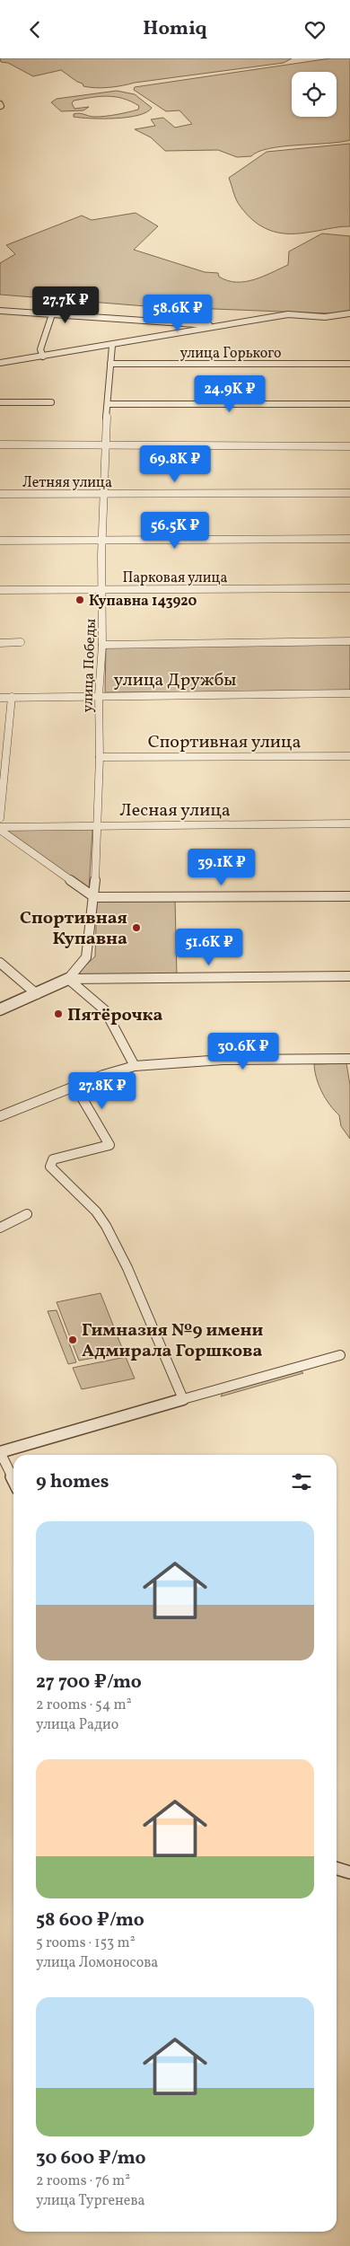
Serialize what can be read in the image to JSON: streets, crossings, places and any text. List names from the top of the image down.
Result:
{
  "streets": {
    "street": [
      "улица Горького",
      "Летняя улица",
      "Парковая улица",
      "улица Победы",
      "улица Дружбы",
      "Спортивная улица",
      "Лесная улица"
    ]
  },
  "crossings": [
    ["улица Горького", "улица Победы"],
    ["Летняя улица", "улица Победы"],
    ["Парковая улица", "улица Победы"],
    ["улица Победы", "улица Дружбы"],
    ["улица Победы", "Спортивная улица"],
    ["улица Победы", "Лесная улица"]
  ],
  "places": [
    "Купавна 143920",
    "Спортивная Купавна",
    "Пятёрочка",
    "Гимназия №9 имени Адмирала Горшкова"
  ],
  "page": {
    "header": "Homiq",
    "price": [
      "27.7K ₽",
      "58.6K ₽",
      "24.9K ₽",
      "69.8K ₽",
      "56.5K ₽",
      "39.1K ₽",
      "51.6K ₽",
      "30.6K ₽",
      "27.8K ₽"
    ],
    "heading": "9 homes",
    "list": [
      {
        "name": "27 700 ₽/mo",
        "note": "2 rooms · 54 m² · улица Радио"
      },
      {
        "name": "58 600 ₽/mo",
        "note": "5 rooms · 153 m² · улица Ломоносова"
      },
      {
        "name": "30 600 ₽/mo",
        "note": "2 rooms · 76 m² · улица Тургенева"
      }
    ]
  }
}
